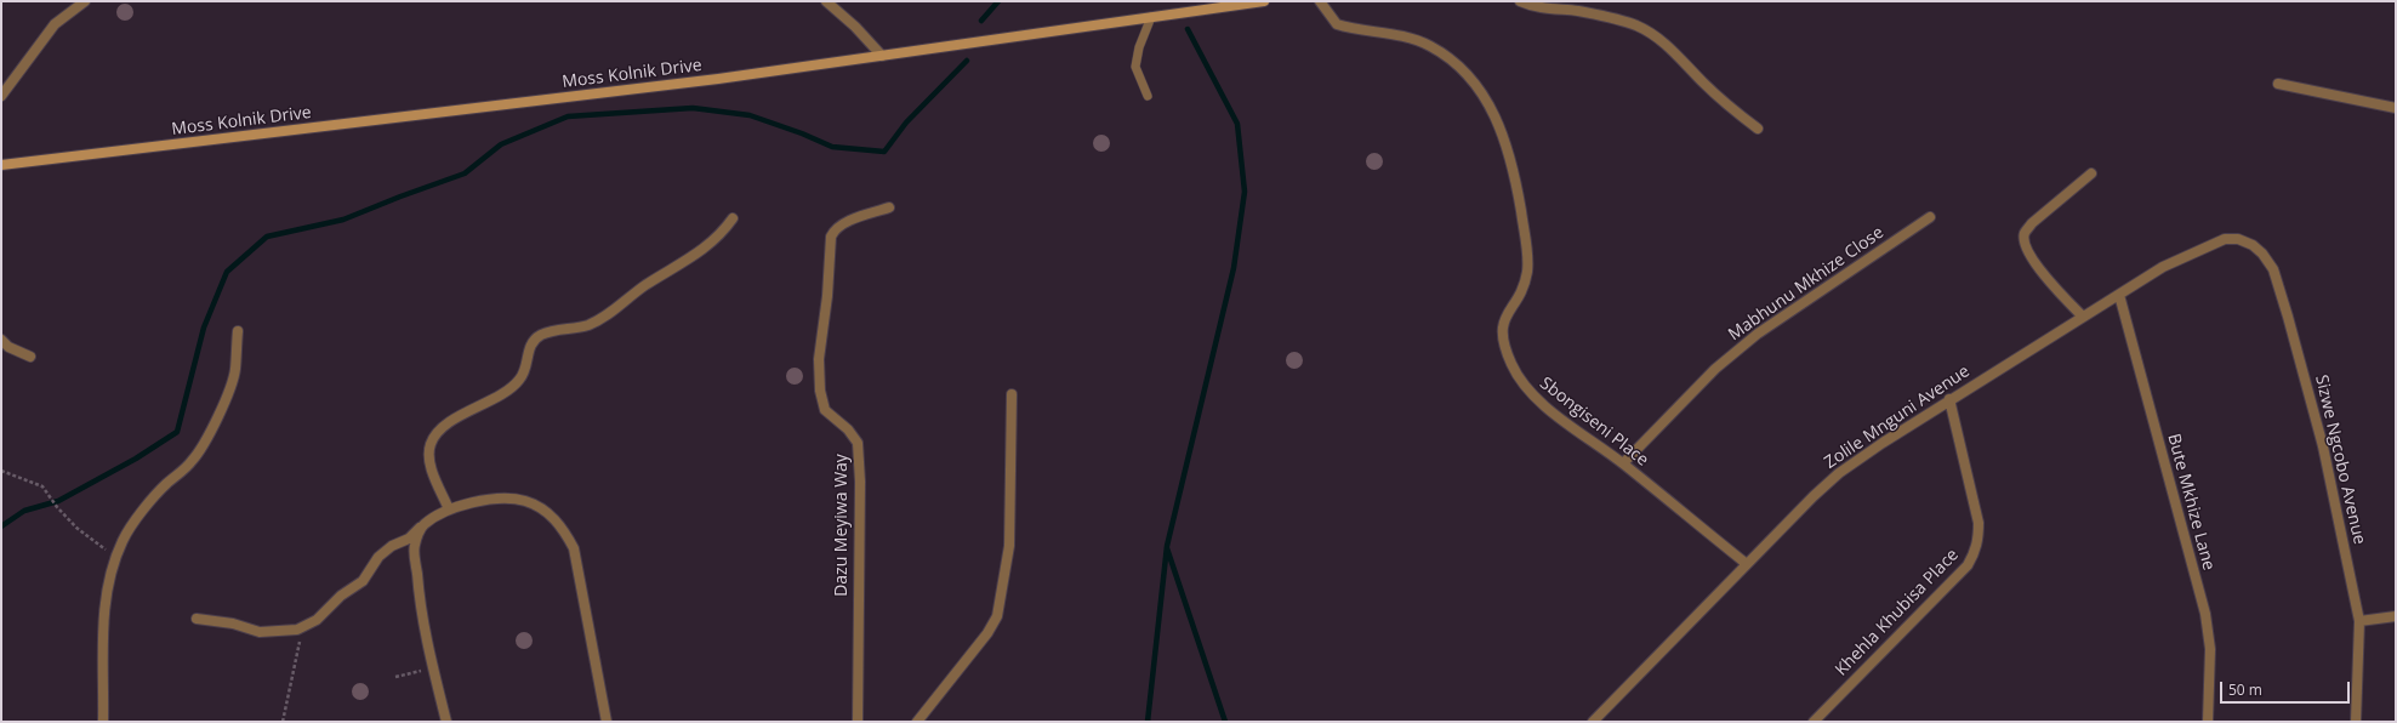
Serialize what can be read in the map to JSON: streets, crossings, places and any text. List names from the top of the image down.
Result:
{
  "streets": {
    "main road": ["Moss Kolnik Drive"],
    "street": [
      "Mabhunu Mkhize Close",
      "Zolile Mnguni Avenue",
      "Sbongiseni Place",
      "Sizwe Ngcobo Avenue",
      "Bute Mkhize Lane",
      "Dazu Meyiwa Way",
      "Khehla Khubisa Place"
    ]
  },
  "crossings": [
    ["Mabhunu Mkhize Close", "Sbongiseni Place"],
    ["Zolile Mnguni Avenue", "Sbongiseni Place"],
    ["Zolile Mnguni Avenue", "Sizwe Ngcobo Avenue"],
    ["Zolile Mnguni Avenue", "Bute Mkhize Lane"],
    ["Zolile Mnguni Avenue", "Khehla Khubisa Place"]
  ],
  "scale_bar": "50 m"
}
